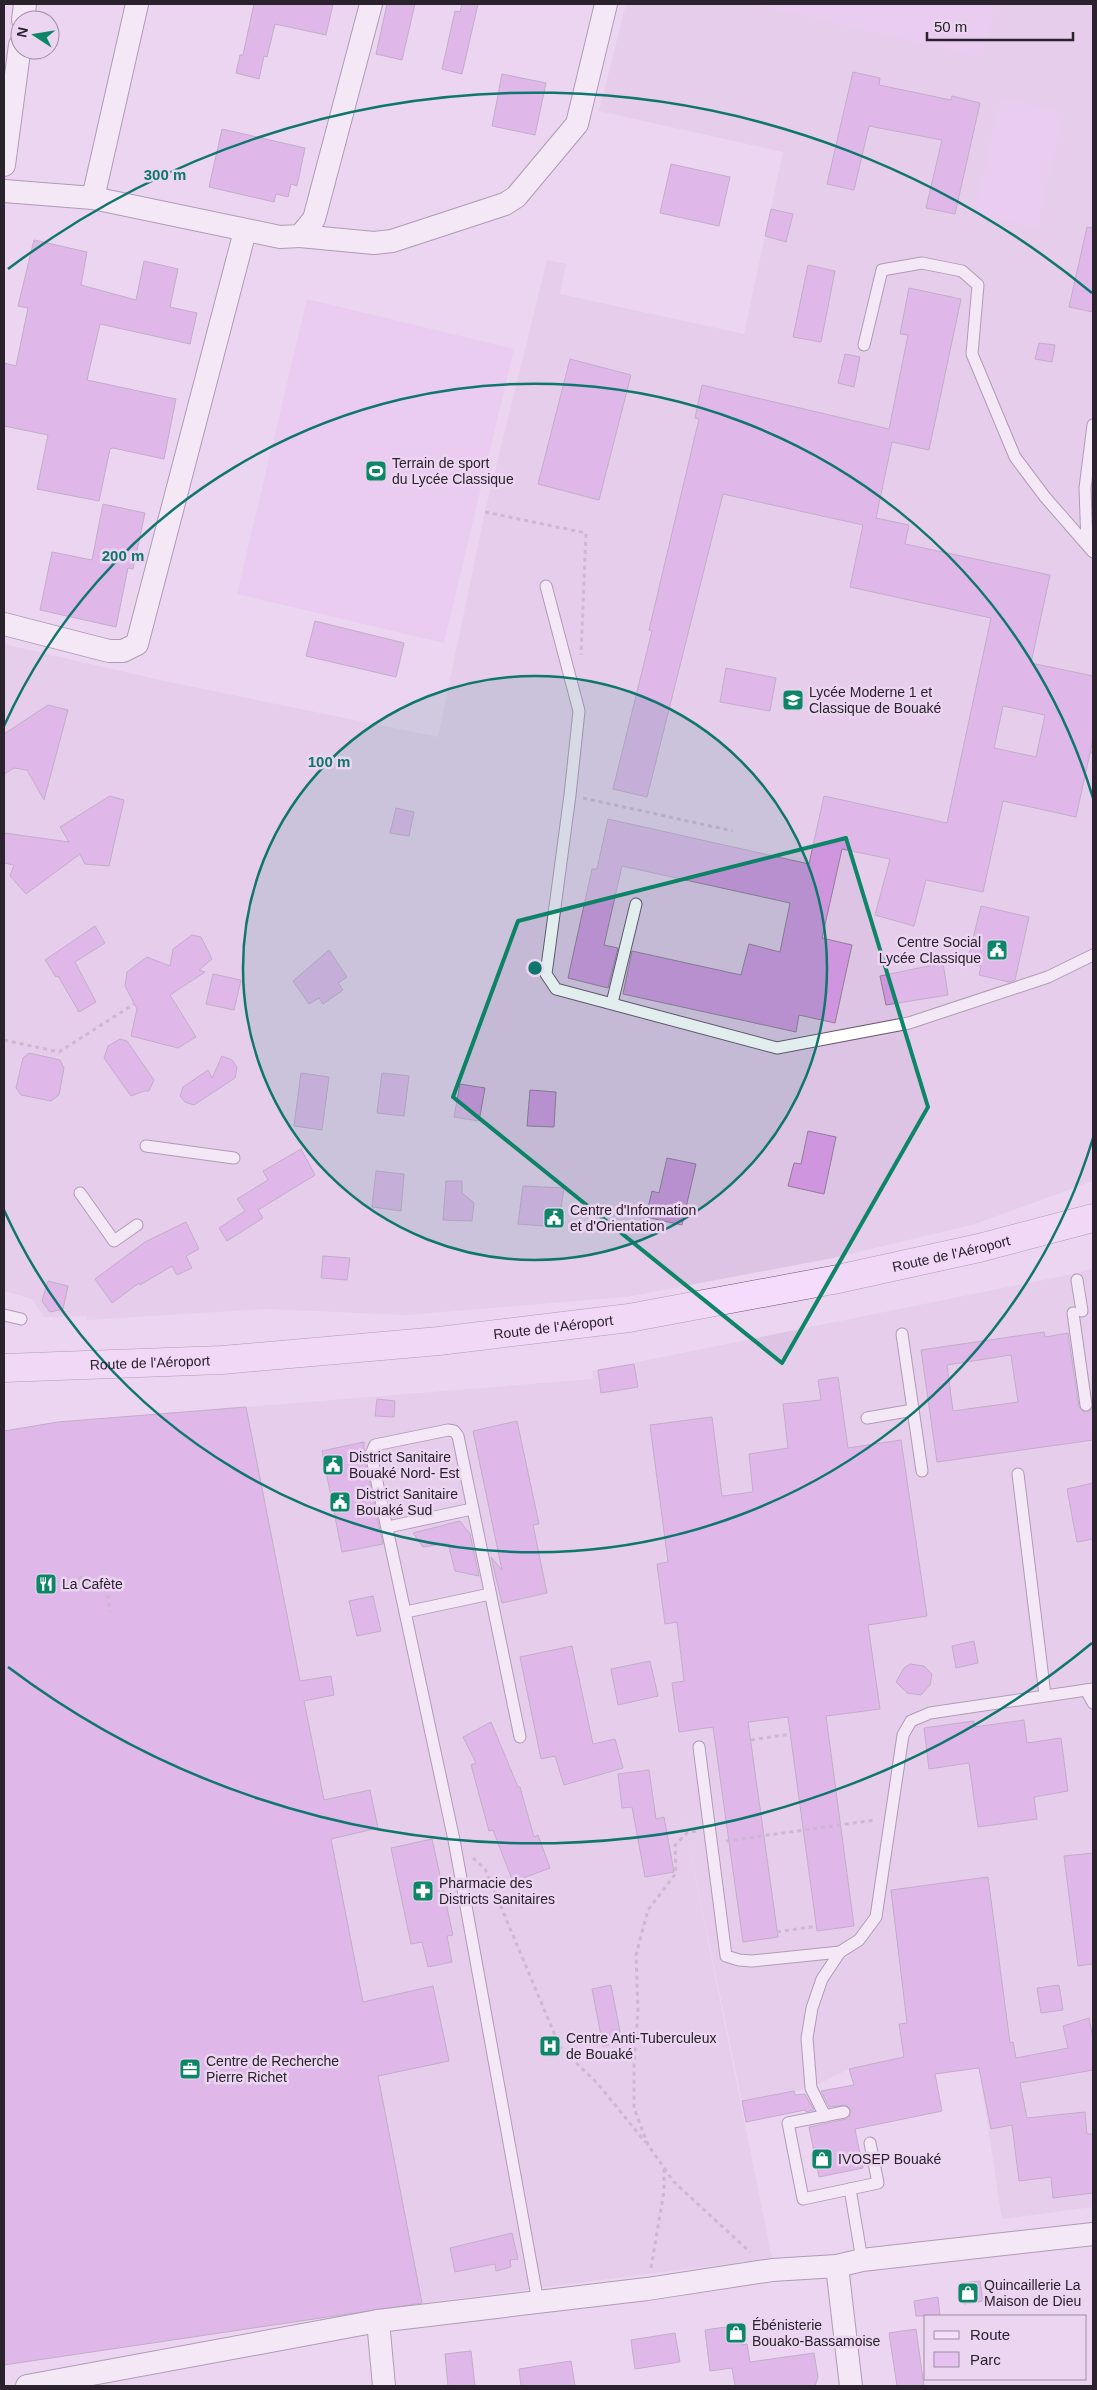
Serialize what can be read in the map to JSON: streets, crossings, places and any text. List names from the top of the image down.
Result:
{
  "streets": {
    "main road": ["Route de l'Aéroport"]
  },
  "places": {
    "sports": ["Terrain de sport du Lycée Classique"],
    "school or university": ["Lycée Moderne 1 et Classique de Bouaké"],
    "public building": [
      "Centre Social Lycée Classique",
      "Centre d'Information et d'Orientation",
      "District Sanitaire Bouaké Nord- Est",
      "District Sanitaire Bouaké Sud"
    ],
    "restaurant": ["La Cafète"],
    "pharmacy": ["Pharmacie des Districts Sanitaires"],
    "hospital": ["Centre Anti-Tuberculeux de Bouaké"],
    "office": ["Centre de Recherche Pierre Richet"],
    "shop": ["IVOSEP Bouaké", "Quincaillerie La Maison de Dieu", "Ébénisterie Bouako-Bassamoise"]
  },
  "legend": ["Route", "Parc"],
  "scale_bar": "50 m",
  "north": "left",
  "rings": ["300 m", "200 m", "100 m"]
}
